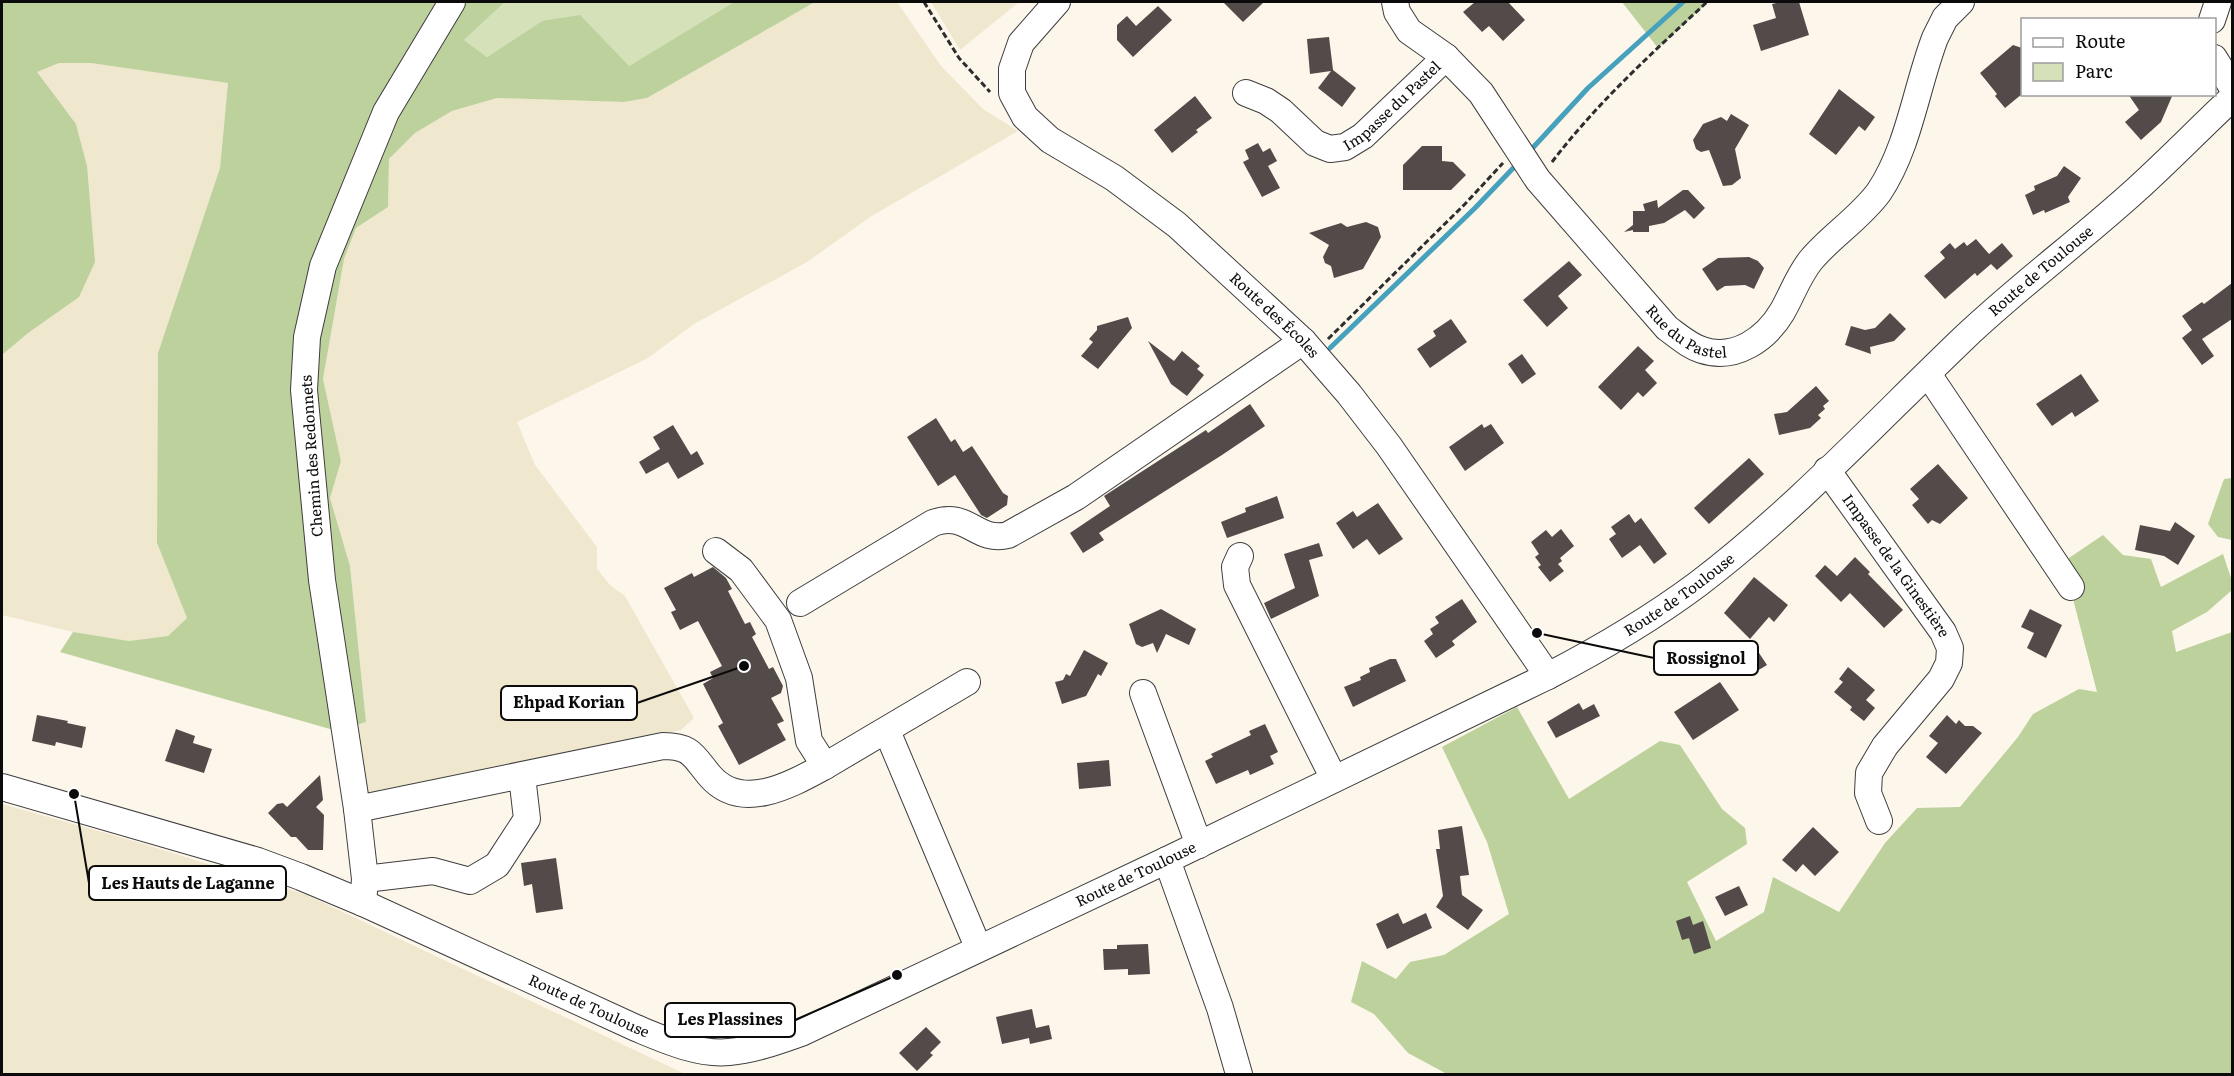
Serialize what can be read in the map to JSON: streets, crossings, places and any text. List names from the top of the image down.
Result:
{
  "streets": {
    "street": [
      "Impasse du Pastel",
      "Route de Toulouse",
      "Route des Écoles",
      "Rue du Pastel",
      "Chemin des Redonnets",
      "Impasse de la Ginestière"
    ]
  },
  "crossings": [
    ["Impasse du Pastel", "Rue du Pastel"],
    ["Route de Toulouse", "Route des Écoles"],
    ["Route de Toulouse", "Chemin des Redonnets"],
    ["Route de Toulouse", "Impasse de la Ginestière"]
  ],
  "places": [
    "Rossignol",
    "Ehpad Korian",
    "Les Hauts de Laganne",
    "Les Plassines"
  ],
  "legend": ["Route", "Parc"]
}
